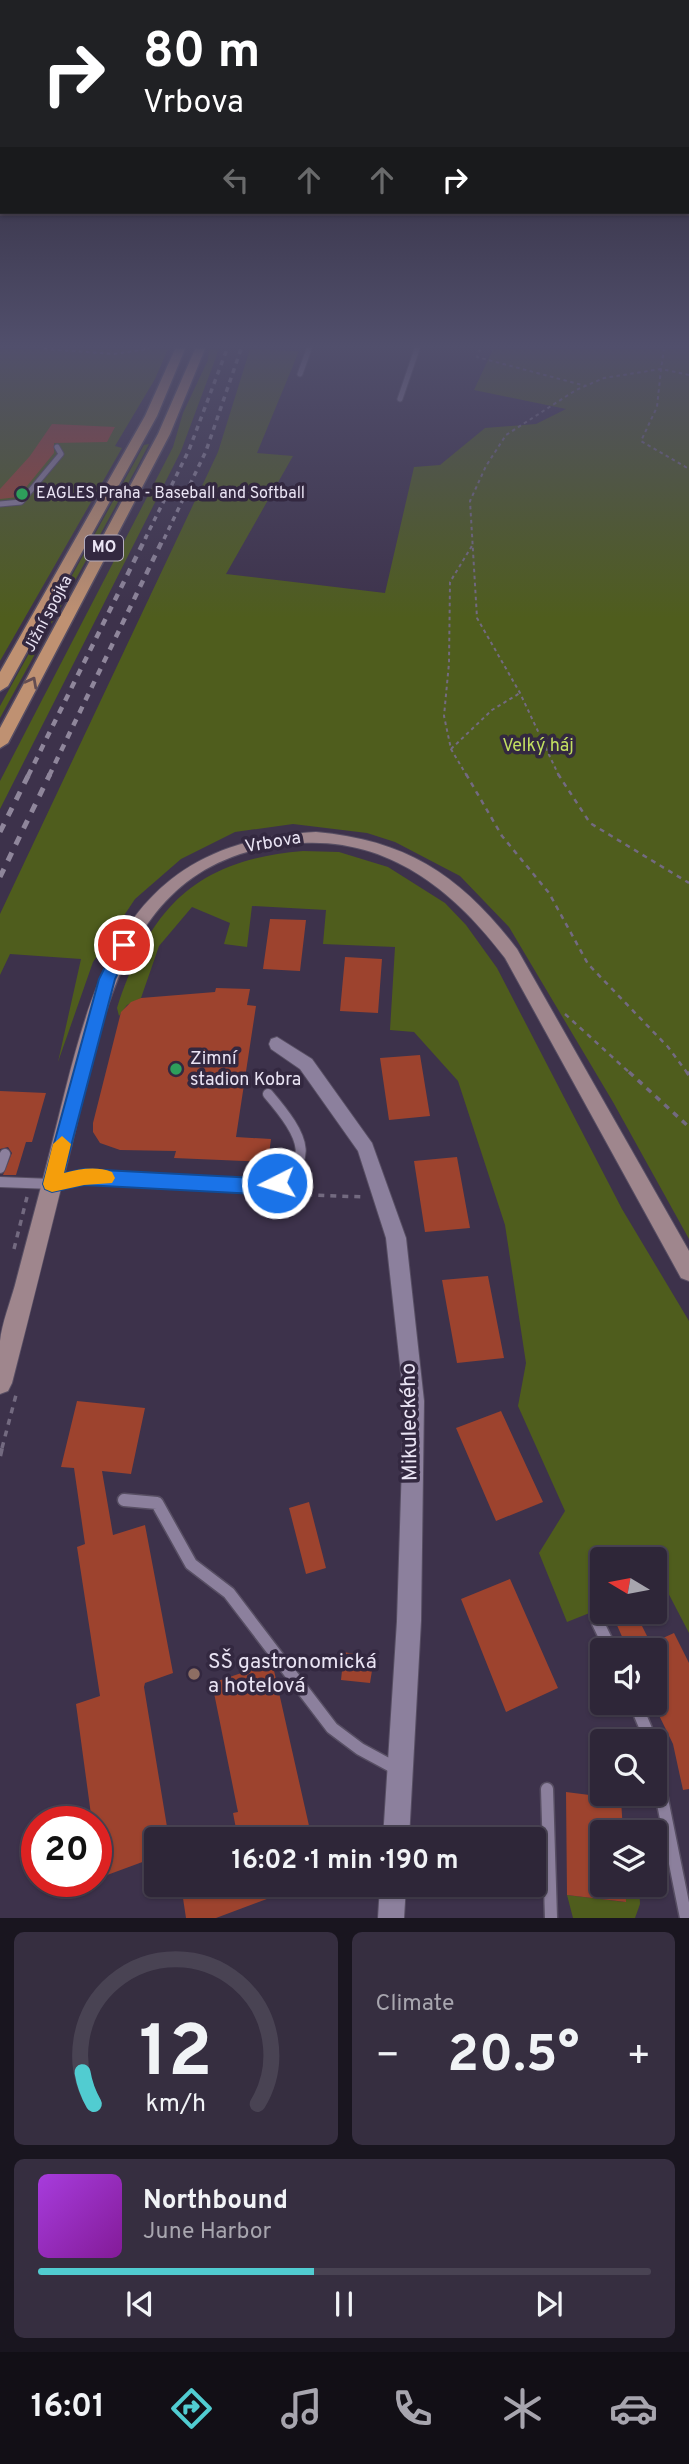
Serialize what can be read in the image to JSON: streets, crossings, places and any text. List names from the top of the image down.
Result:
{
  "streets": {
    "highway": ["MO", "Jižní spojka"],
    "main road": ["Vrbova"],
    "street": ["Mikuleckého"]
  },
  "parks": ["Velký háj"],
  "places": ["EAGLES Praha - Baseball and Softball", "Zimní stadion Kobra", "SŠ gastronomická a hotelová"],
  "north": "left",
  "page": {
    "turn": ["80 m", "Vrbova"],
    "limit": "20",
    "trip": "16:02 · 1 min · 190 m",
    "tile": "Climate",
    "heat": ["−", "20.5°", "+"],
    "song": ["Northbound", "June Harbor"],
    "tabs": "16:01",
    "gauge": ["12", "km/h"]
  }
}
